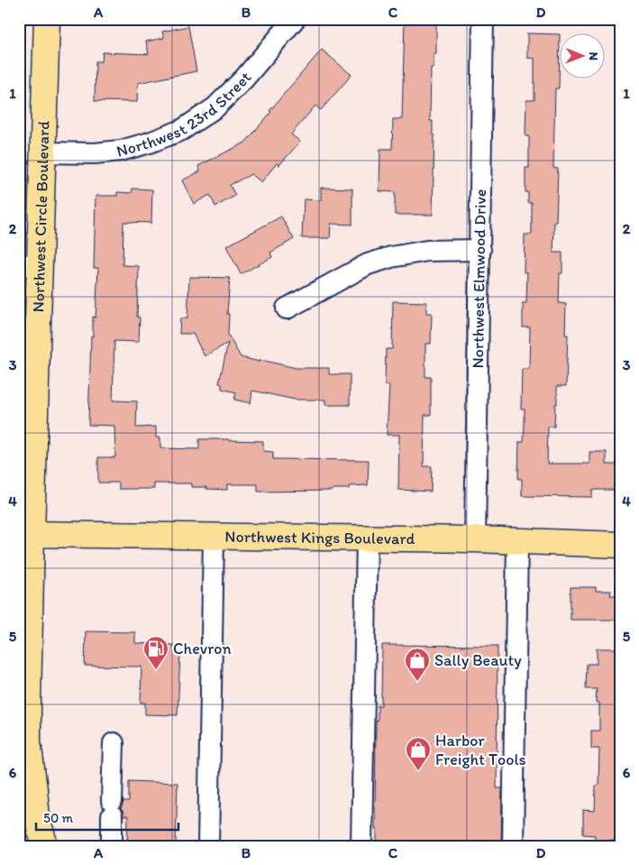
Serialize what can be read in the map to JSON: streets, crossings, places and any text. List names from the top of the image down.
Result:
{
  "streets": {
    "main road": ["Northwest Circle Boulevard", "Northwest Kings Boulevard"],
    "street": ["Northwest 23rd Street", "Northwest Elmwood Drive"]
  },
  "crossings": [
    ["Northwest 23rd Street", "Northwest Circle Boulevard"],
    ["Northwest Circle Boulevard", "Northwest Kings Boulevard"],
    ["Northwest Elmwood Drive", "Northwest Kings Boulevard"]
  ],
  "places": {
    "fuel station": ["Chevron"],
    "shop": ["Sally Beauty", "Harbor Freight Tools"]
  },
  "scale_bar": "50 m",
  "north": "right",
  "grid": {
    "columns": [
      "A",
      "B",
      "C",
      "D"
    ],
    "rows": [
      "1",
      "2",
      "3",
      "4",
      "5",
      "6"
    ]
  }
}
